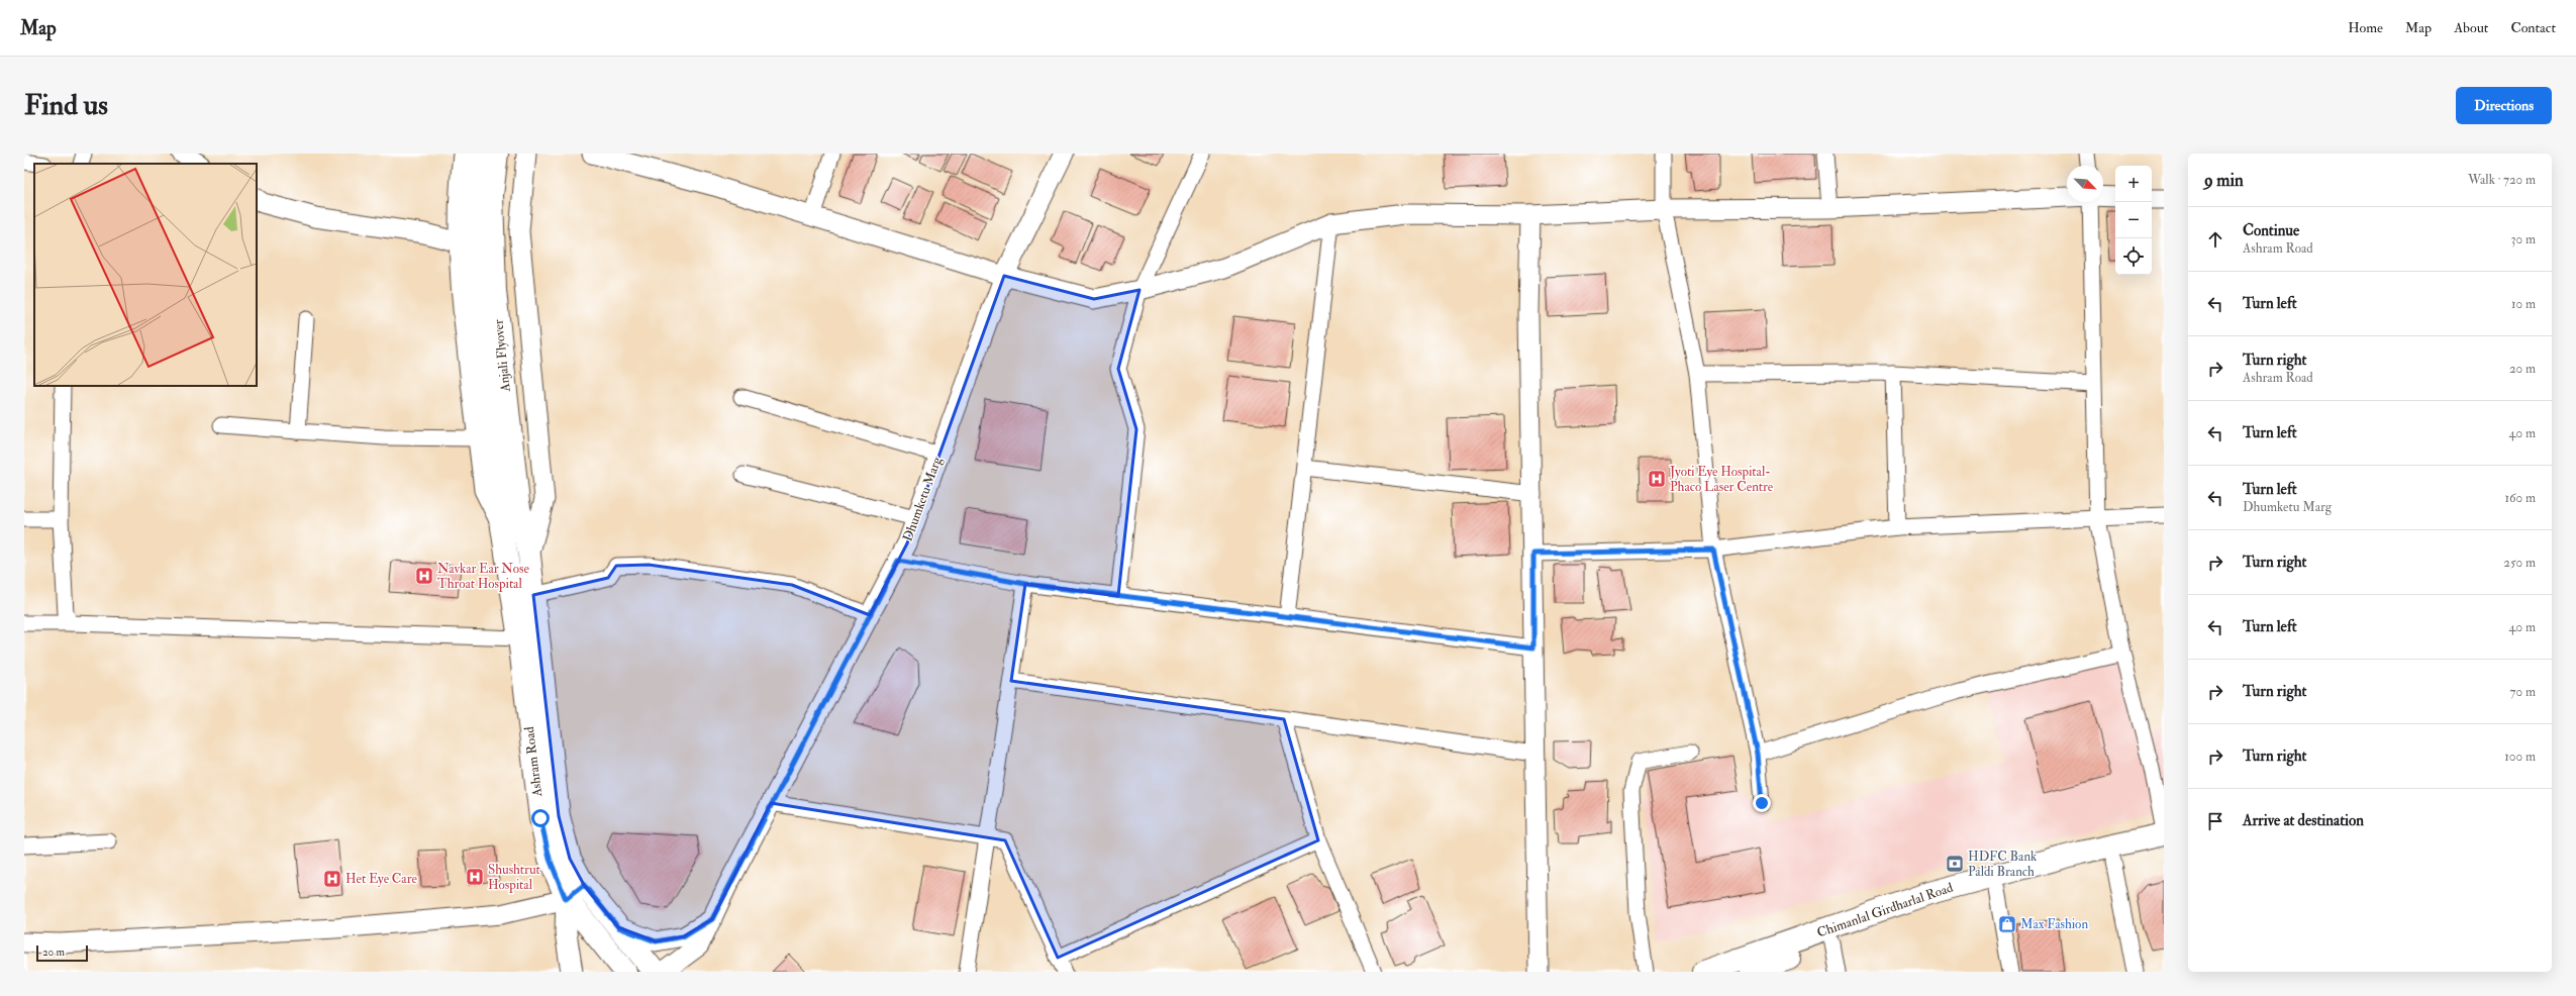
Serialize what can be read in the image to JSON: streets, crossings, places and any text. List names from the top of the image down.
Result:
{
  "streets": {
    "main road": ["Anjali Flyover", "Ashram Road", "Chimanlal Girdharlal Road"],
    "street": ["Dhumketu Marg"]
  },
  "crossings": [
    ["Anjali Flyover", "Ashram Road"]
  ],
  "places": {
    "hospital": [
      "Jyoti Eye Hospital- Phaco Laser Centre",
      "Navkar Ear Nose Throat Hospital",
      "Shushtrut Hospital",
      "Het Eye Care"
    ],
    "bank": ["HDFC Bank Paldi Branch"],
    "shop": ["Max Fashion"]
  },
  "scale_bar": "20 m",
  "north": "bottom right",
  "page": {
    "header": "Map",
    "nav": [
      "Home",
      "Map",
      "About",
      "Contact"
    ],
    "buttons": "Directions",
    "title": "Find us",
    "heading": ["9 min", "Walk · 720 m"],
    "map_buttons": ["+", "−"],
    "list": [
      ["Continue", "Ashram Road", "30 m"],
      ["Turn left", "10 m"],
      ["Turn right", "Ashram Road", "20 m"],
      ["Turn left", "40 m"],
      ["Turn left", "Dhumketu Marg", "160 m"],
      ["Turn right", "250 m"],
      ["Turn left", "40 m"],
      ["Turn right", "70 m"],
      ["Turn right", "100 m"],
      "Arrive at destination"
    ],
    "scale": "20 m"
  }
}
